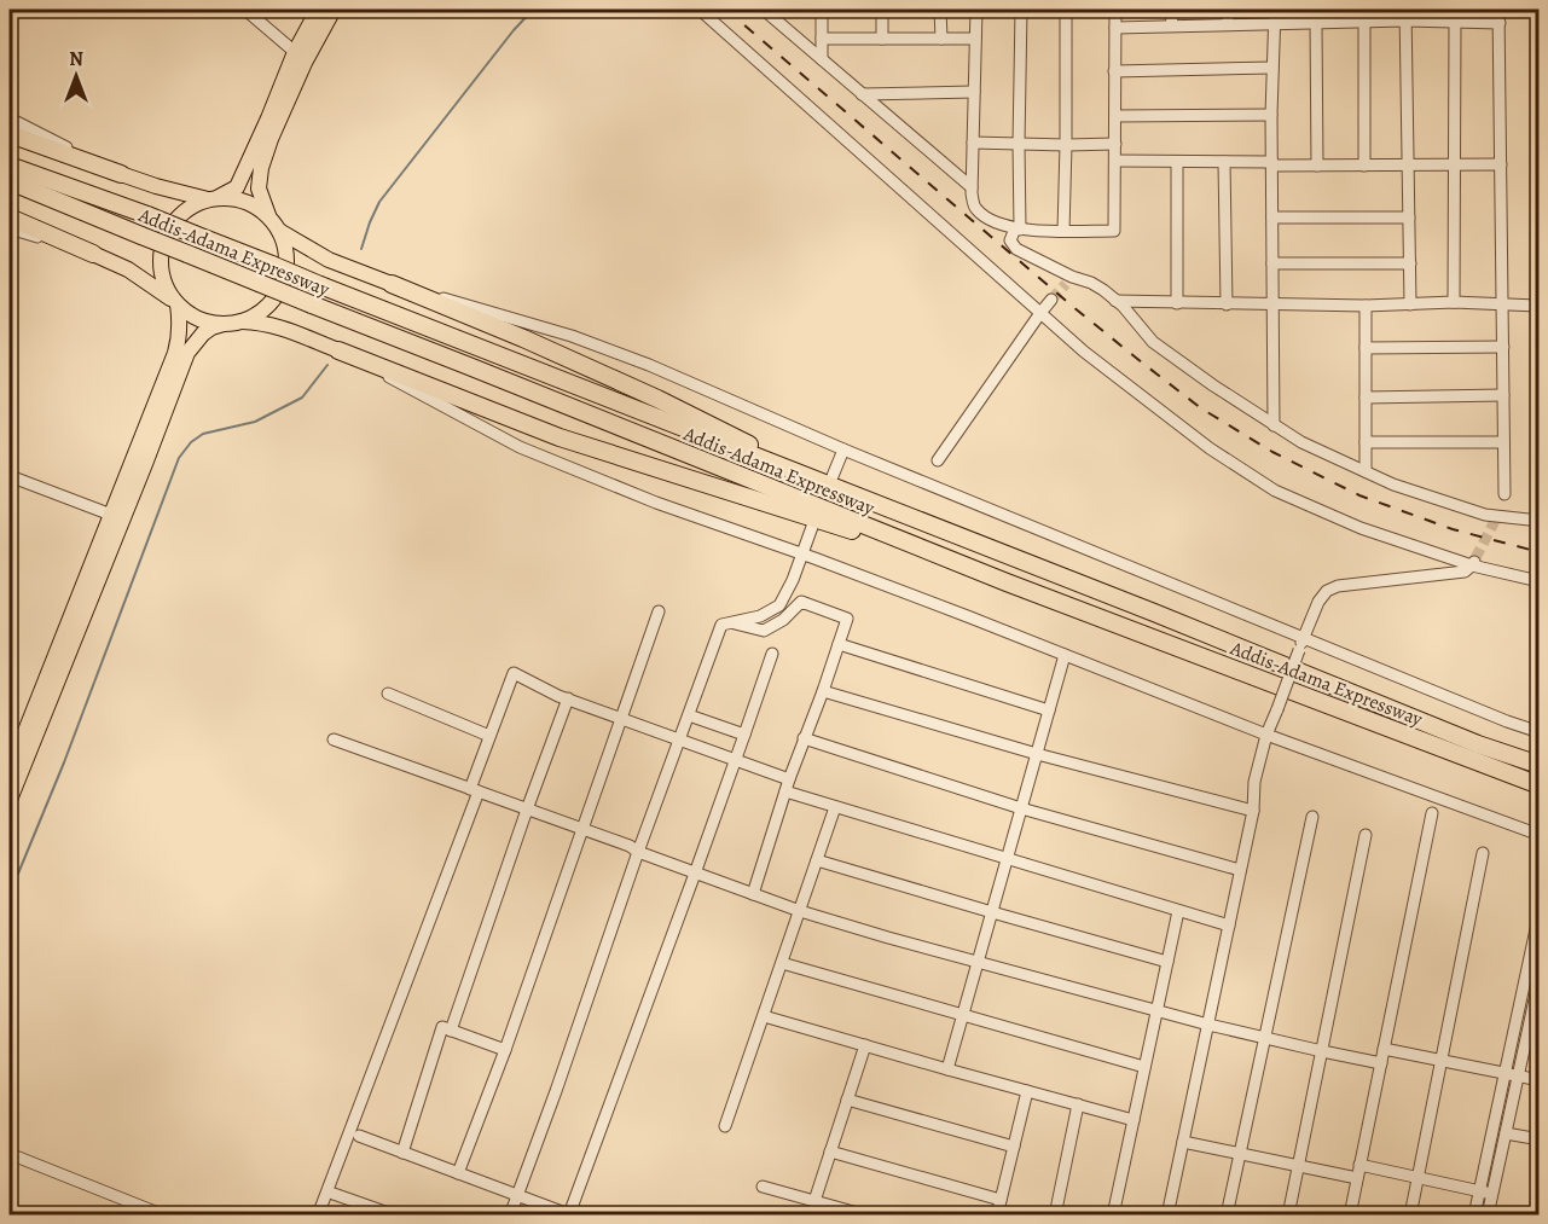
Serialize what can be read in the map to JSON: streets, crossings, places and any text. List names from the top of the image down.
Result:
{
  "streets": {
    "highway": ["Addis-Adama Expressway"]
  },
  "north": "top"
}
